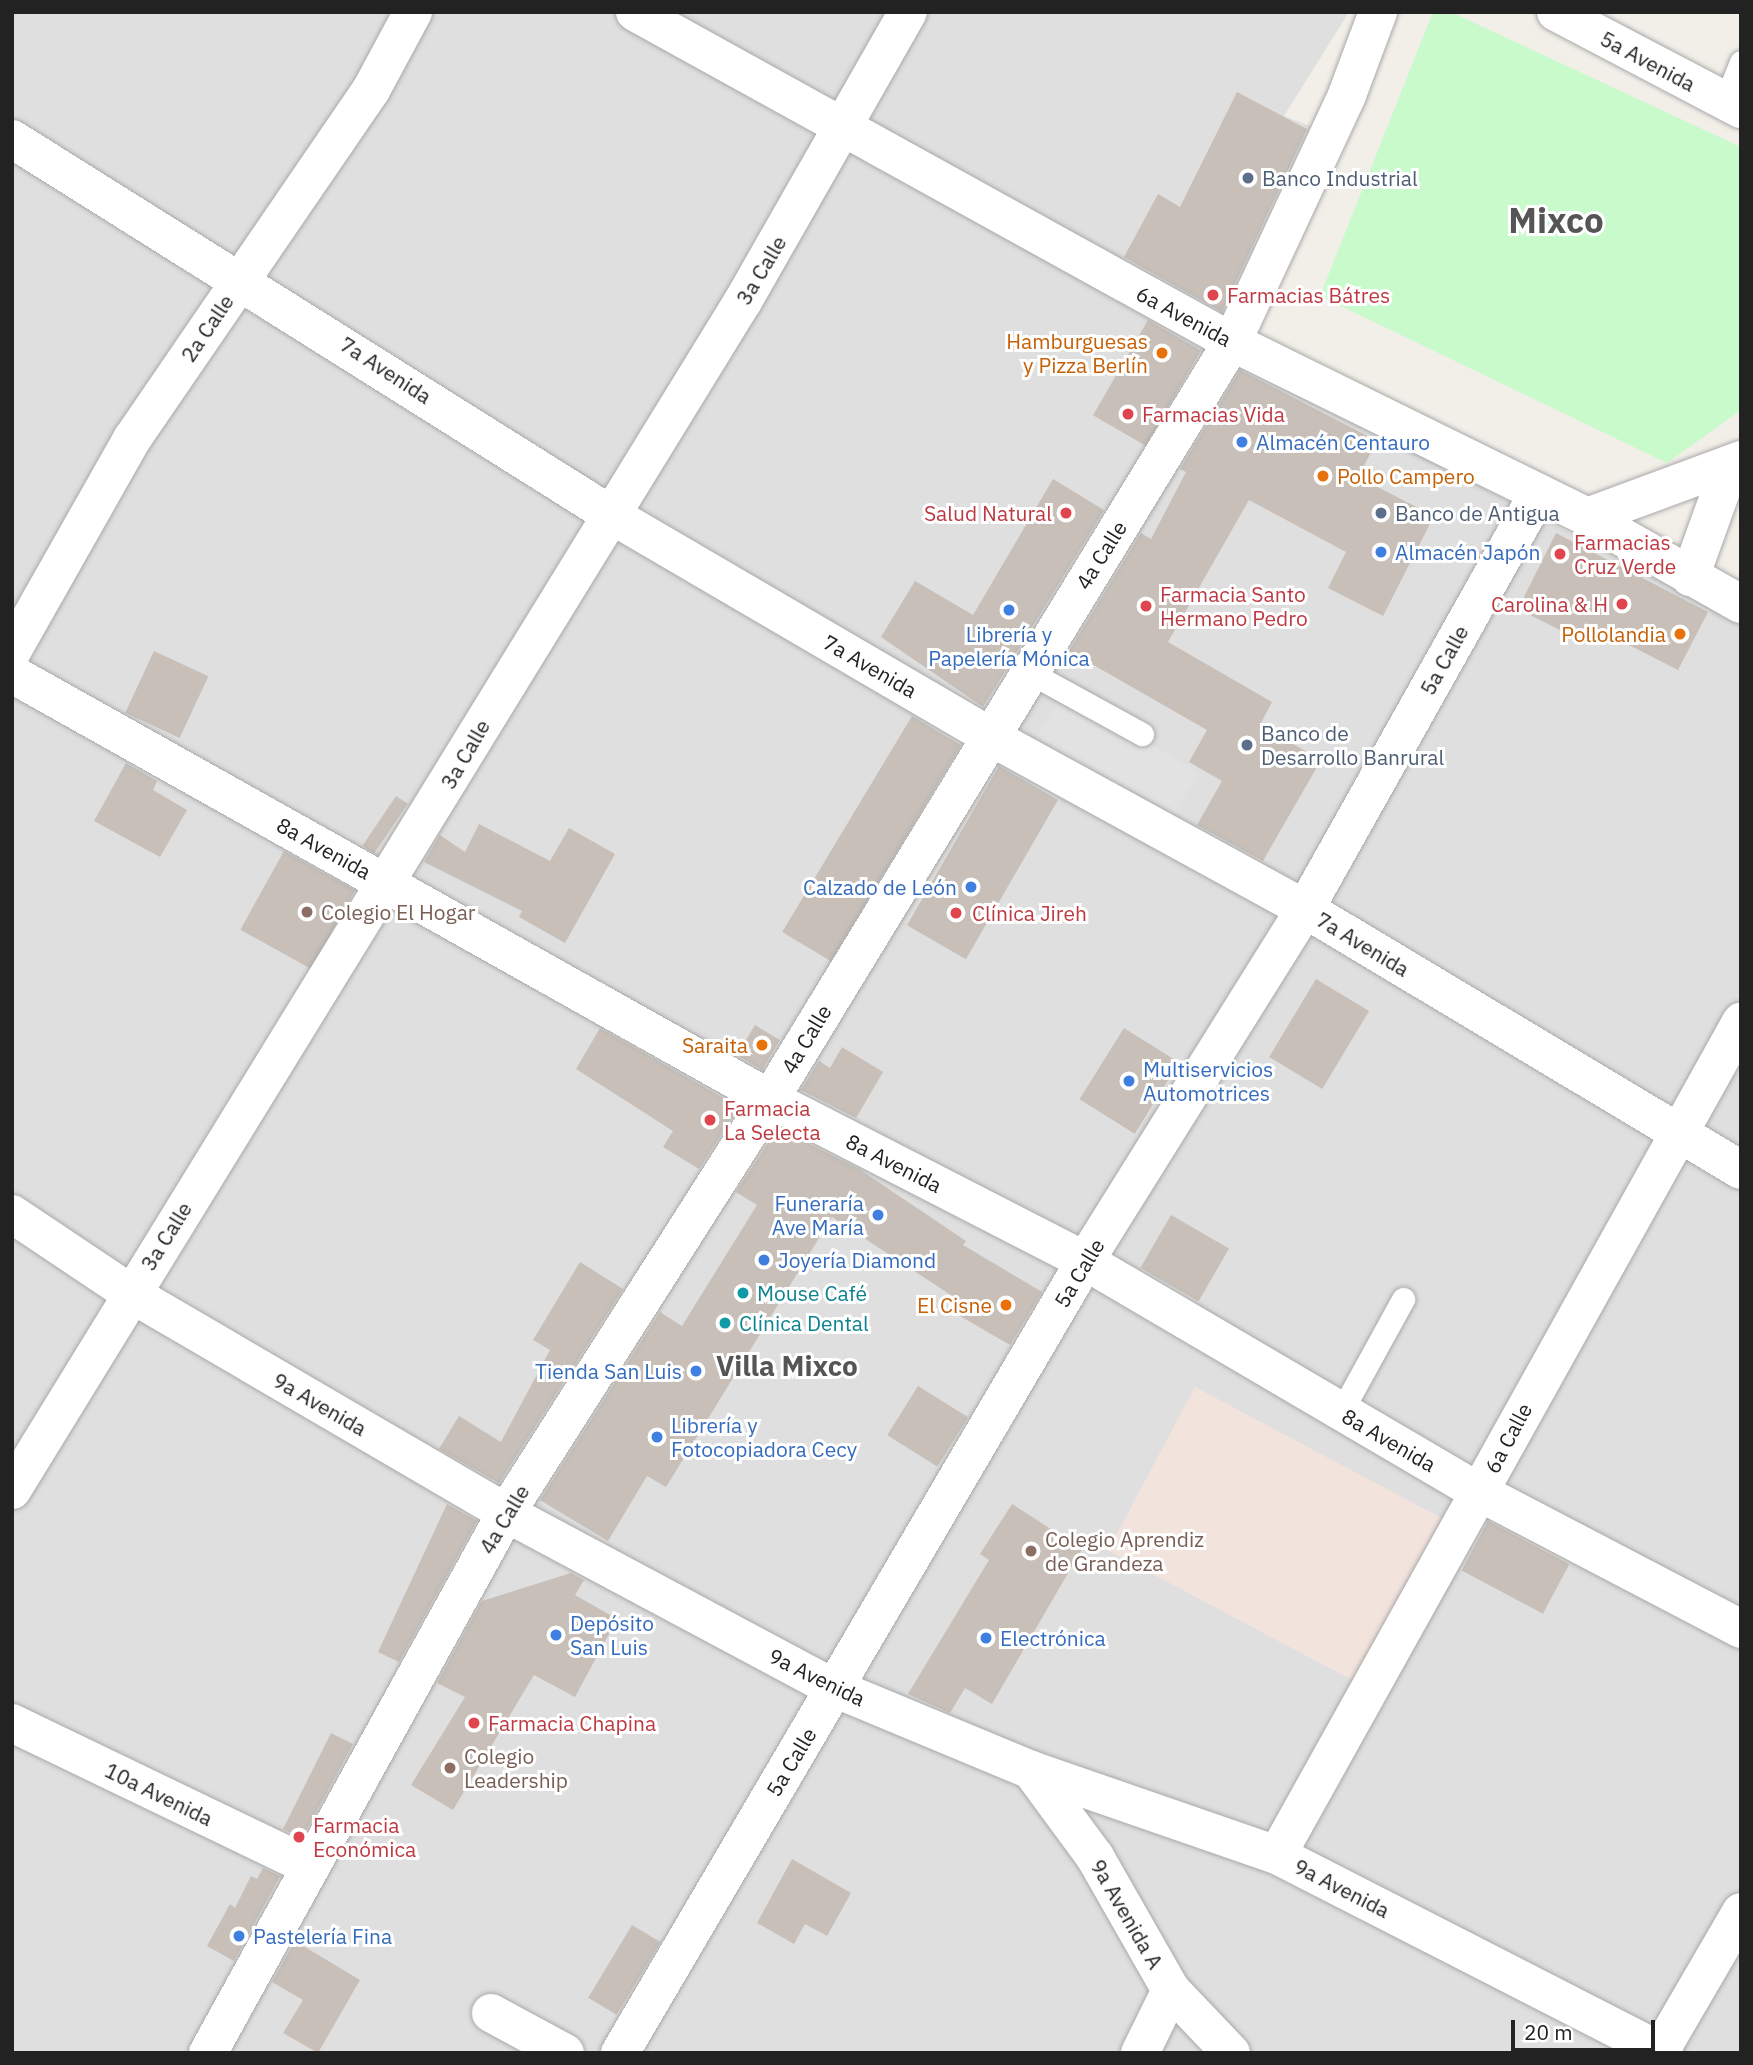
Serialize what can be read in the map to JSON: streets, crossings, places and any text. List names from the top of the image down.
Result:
{
  "streets": {
    "street": [
      "5a Avenida",
      "3a Calle",
      "6a Avenida",
      "2a Calle",
      "7a Avenida",
      "4a Calle",
      "5a Calle",
      "8a Avenida",
      "9a Avenida",
      "6a Calle",
      "10a Avenida",
      "9a Avenida A"
    ]
  },
  "crossings": [
    ["3a Calle", "6a Avenida"],
    ["3a Calle", "7a Avenida"],
    ["3a Calle", "8a Avenida"],
    ["3a Calle", "9a Avenida"],
    ["6a Avenida", "4a Calle"],
    ["6a Avenida", "5a Calle"],
    ["2a Calle", "7a Avenida"],
    ["7a Avenida", "4a Calle"],
    ["7a Avenida", "5a Calle"],
    ["7a Avenida", "6a Calle"],
    ["4a Calle", "8a Avenida"],
    ["4a Calle", "9a Avenida"],
    ["4a Calle", "10a Avenida"],
    ["5a Calle", "8a Avenida"],
    ["5a Calle", "9a Avenida"],
    ["8a Avenida", "6a Calle"],
    ["9a Avenida", "6a Calle"],
    ["9a Avenida", "9a Avenida A"]
  ],
  "districts": ["Mixco", "Villa Mixco"],
  "places": [
    "Banco Industrial",
    "Farmacias Bátres",
    "Hamburguesas y Pizza Berlín",
    "Farmacias Vida",
    "Almacén Centauro",
    "Pollo Campero",
    "Salud Natural",
    "Banco de Antigua",
    "Almacén Japón",
    "Farmacias Cruz Verde",
    "Carolina & H",
    "Farmacia Santo Hermano Pedro",
    "Librería y Papelería Mónica",
    "Pollolandia",
    "Banco de Desarrollo Banrural",
    "Calzado de León",
    "Colegio El Hogar",
    "Clínica Jireh",
    "Saraita",
    "Multiservicios Automotrices",
    "Farmacia La Selecta",
    "Funeraría Ave María",
    "Joyería Diamond",
    "Mouse Café",
    "El Cisne",
    "Clínica Dental",
    "Tienda San Luis",
    "Librería y Fotocopiadora Cecy",
    "Colegio Aprendiz de Grandeza",
    "Depósito San Luis",
    "Electrónica",
    "Farmacia Chapina",
    "Colegio Leadership",
    "Farmacia Económica",
    "Pastelería Fina"
  ],
  "scale_bar": "20 m"
}
